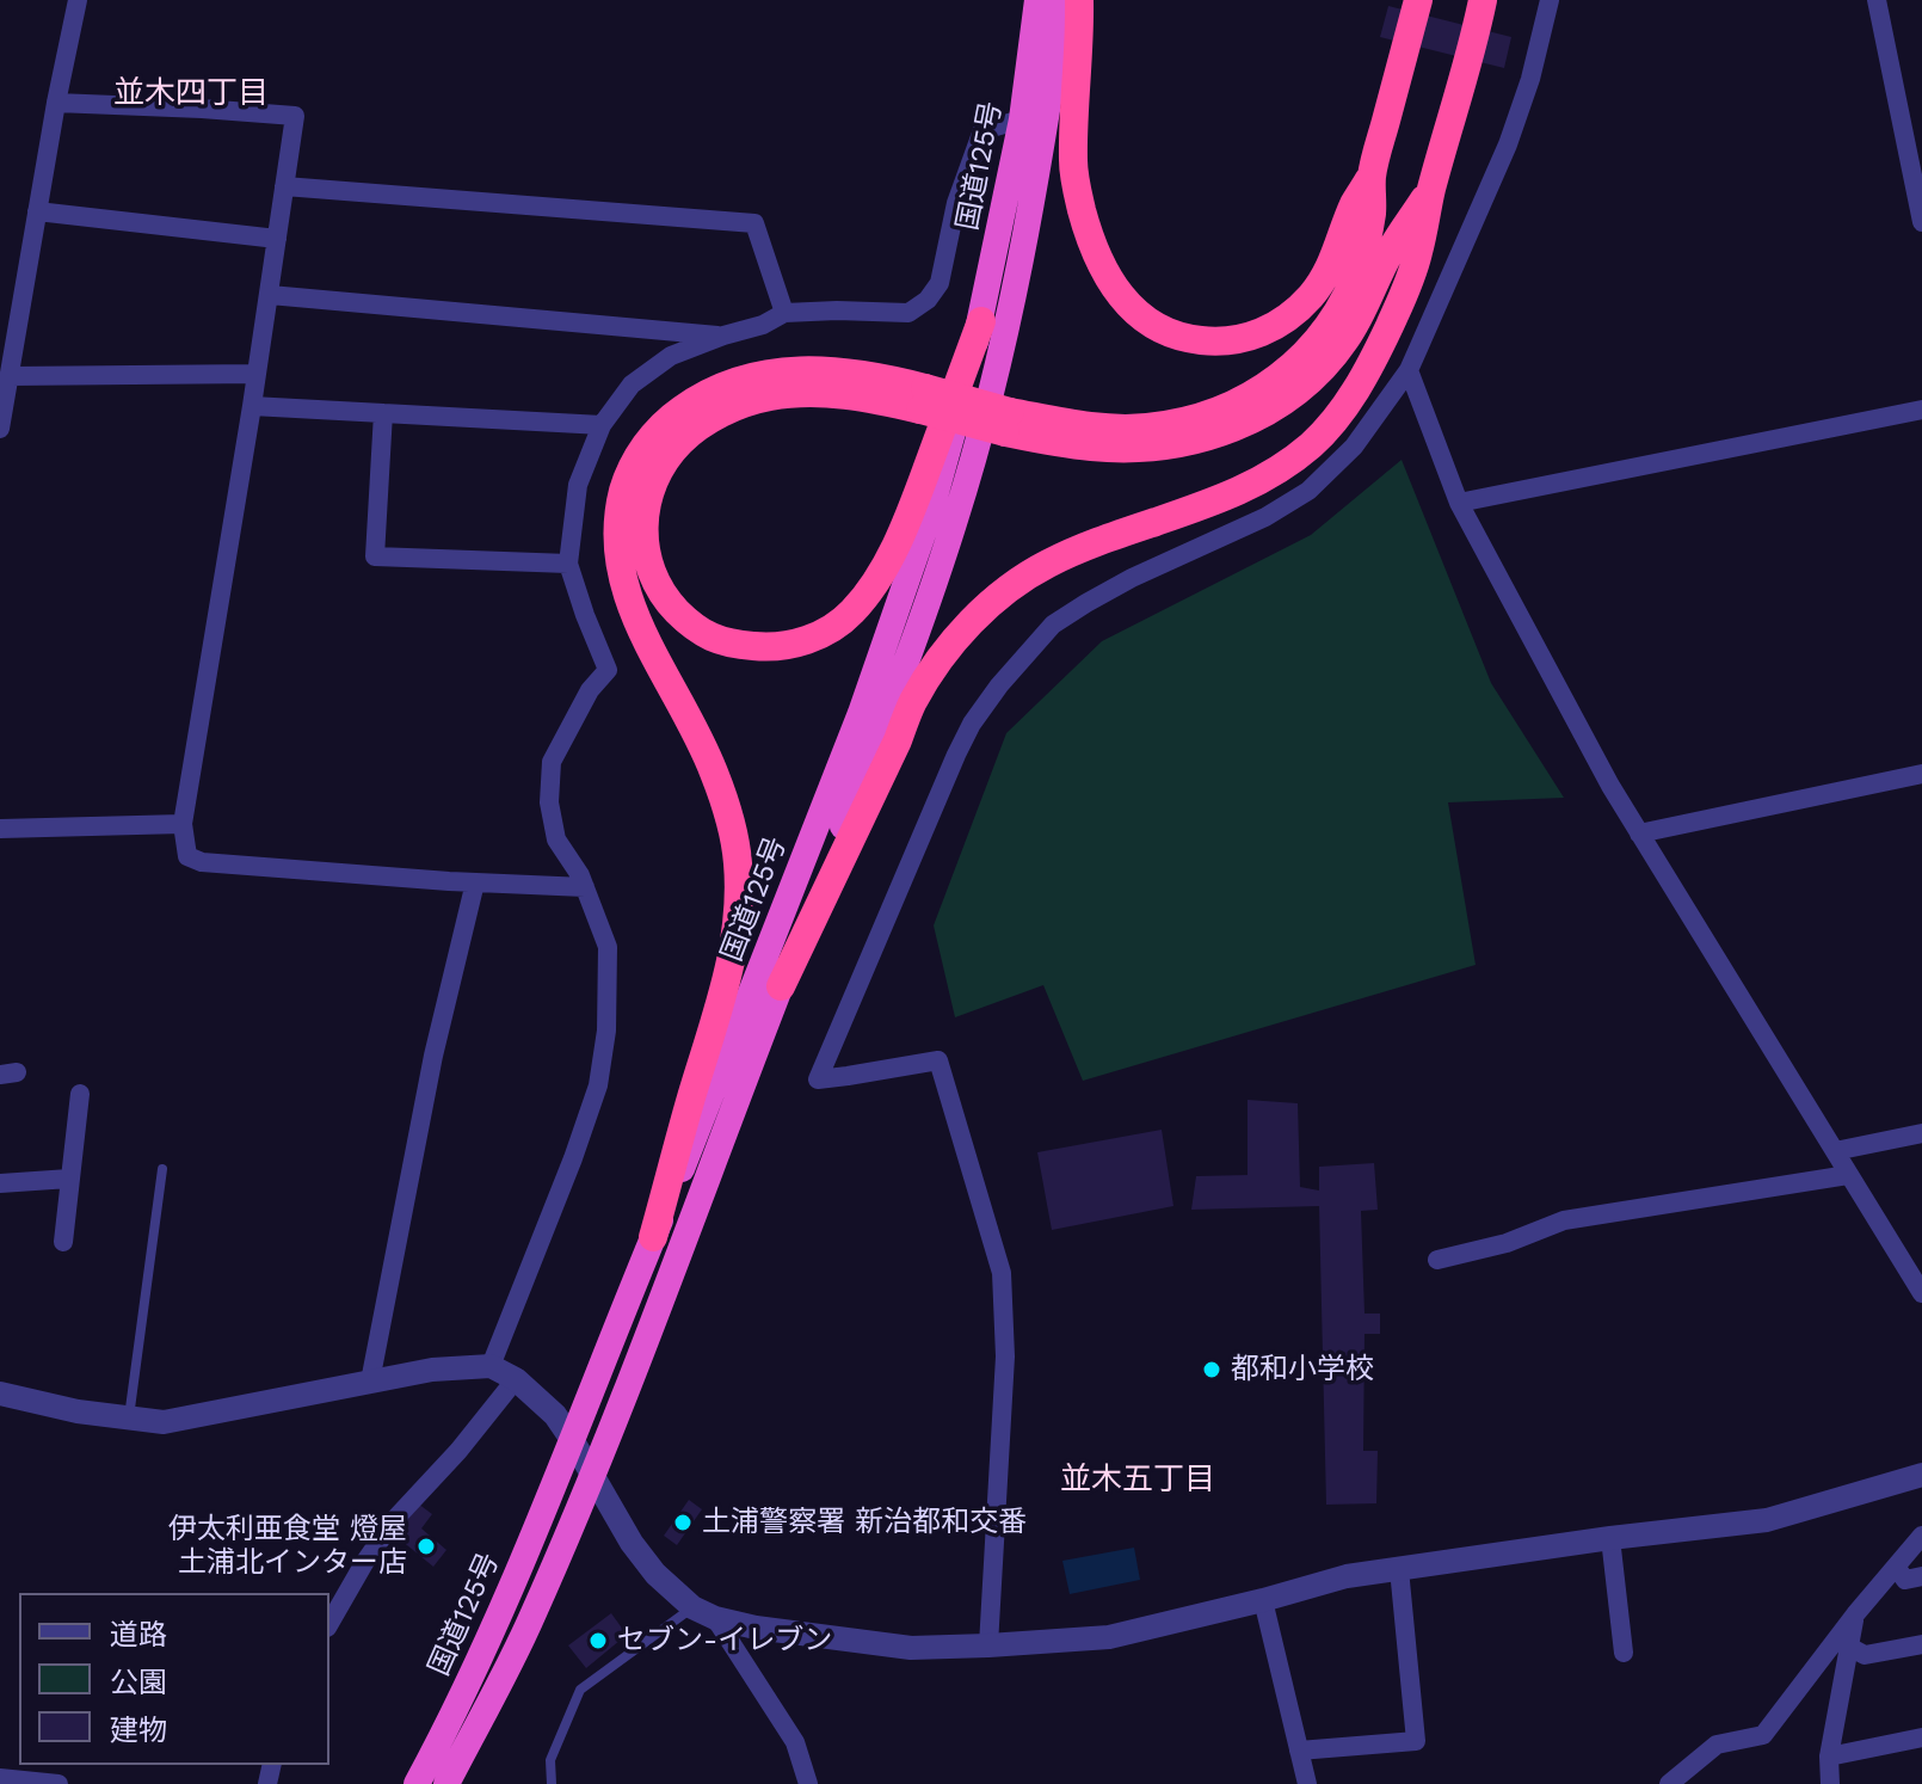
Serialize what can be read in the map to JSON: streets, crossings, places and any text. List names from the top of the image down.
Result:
{
  "streets": {
    "highway": ["国道125号"]
  },
  "districts": ["並木四丁目", "並木五丁目"],
  "places": [
    "都和小学校",
    "土浦警察署 新治都和交番",
    "伊太利亜食堂 燈屋 土浦北インター店",
    "セブン-イレブン"
  ],
  "legend": ["道路", "公園", "建物"]
}
